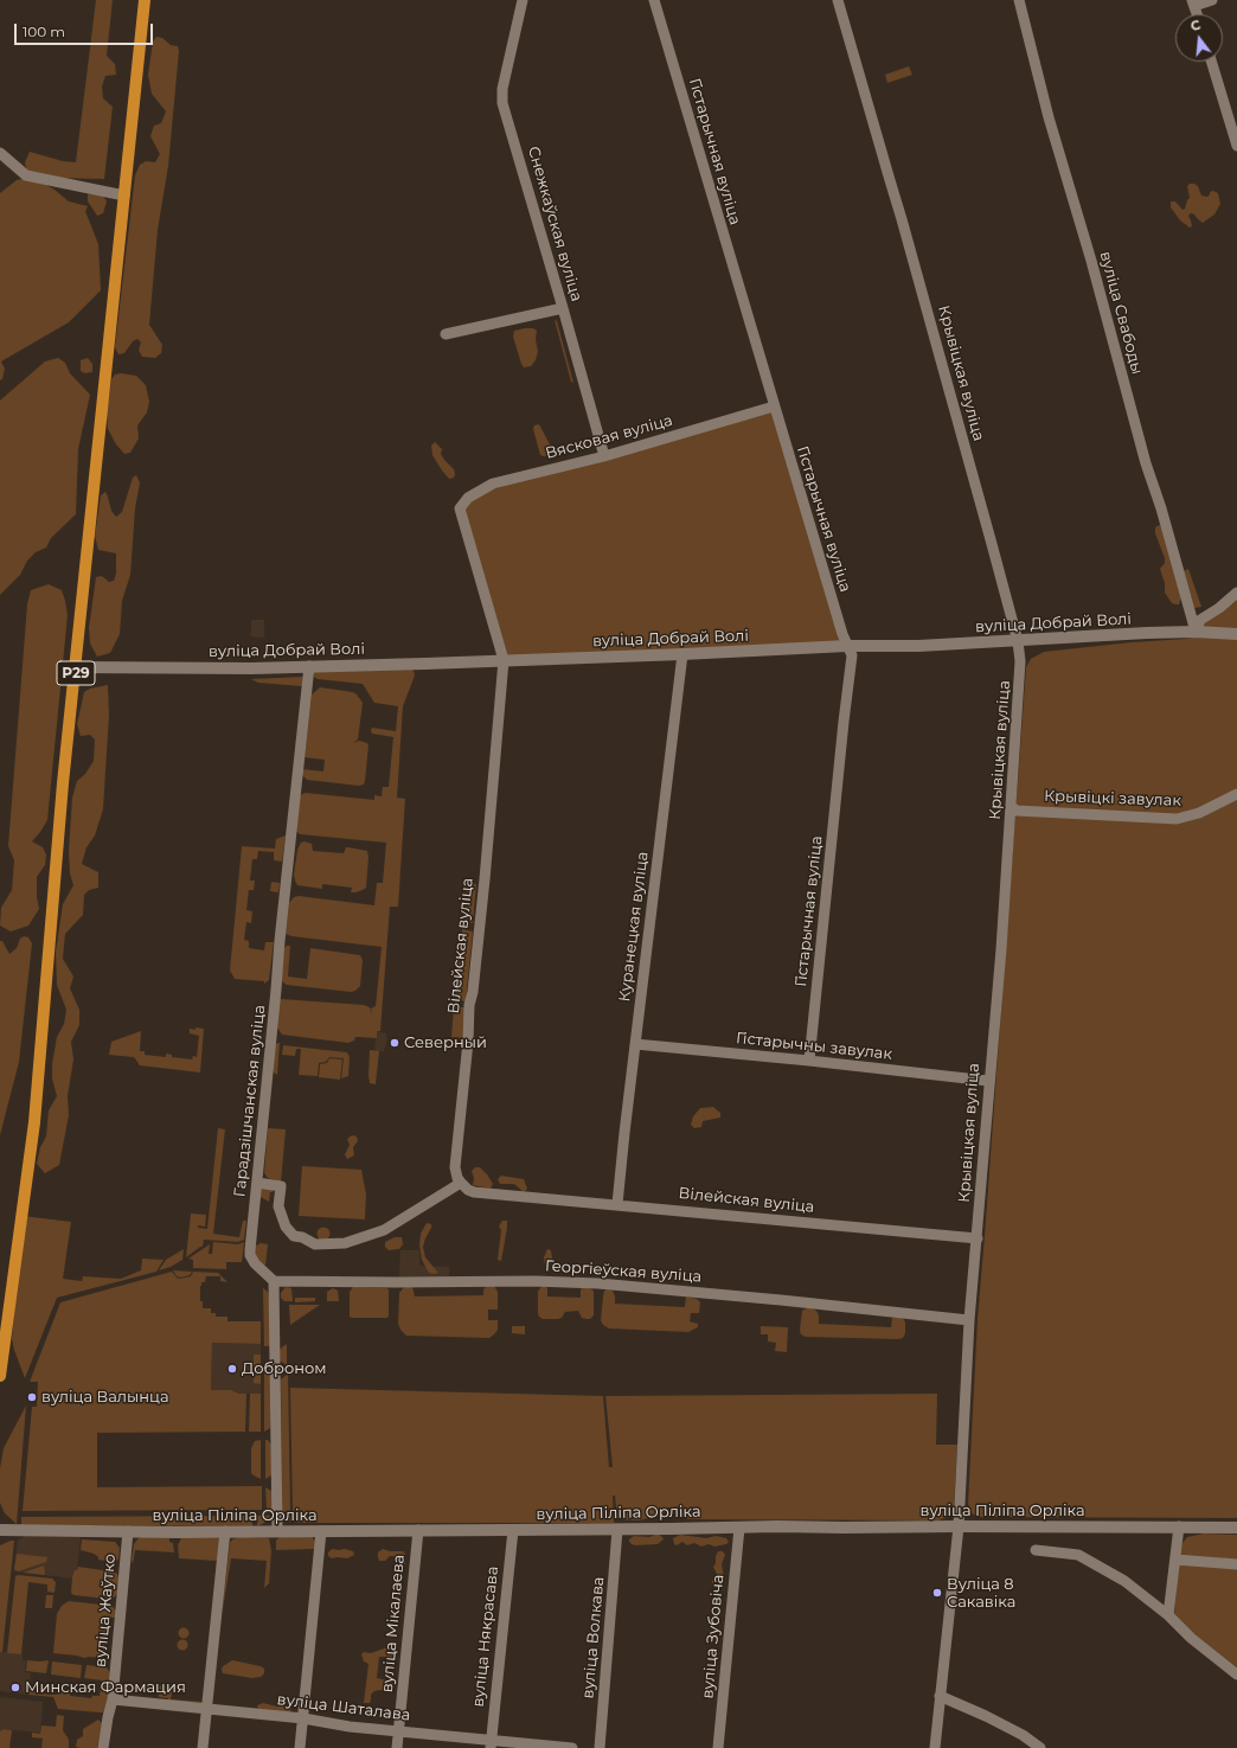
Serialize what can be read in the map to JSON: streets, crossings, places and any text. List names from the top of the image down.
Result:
{
  "streets": {
    "main road": ["Р29"],
    "street": [
      "Гістарычная вуліца",
      "Снежкаўская вуліца",
      "вуліца Свабоды",
      "Крывіцкая вуліца",
      "Вясковая вуліца",
      "вуліца Добрай Волі",
      "Крывіцкі завулак",
      "Куранецкая вуліца",
      "Вілейская вуліца",
      "Гістарычны завулак",
      "Гарадзішчанская вуліца",
      "Георгіеўская вуліца",
      "вуліца Піліпа Орліка",
      "вуліца Жаўтко",
      "вуліца Мікалаева",
      "вуліца Някрасава",
      "вуліца Зубовіча",
      "вуліца Волкава",
      "вуліца Шаталава"
    ]
  },
  "crossings": [
    ["Гістарычная вуліца", "Вясковая вуліца"],
    ["Гістарычная вуліца", "вуліца Добрай Волі"],
    ["Гістарычная вуліца", "Гістарычны завулак"],
    ["Снежкаўская вуліца", "Вясковая вуліца"],
    ["вуліца Свабоды", "вуліца Добрай Волі"],
    ["Крывіцкая вуліца", "вуліца Добрай Волі"],
    ["Крывіцкая вуліца", "Крывіцкі завулак"],
    ["Крывіцкая вуліца", "Вілейская вуліца"],
    ["Крывіцкая вуліца", "Гістарычны завулак"],
    ["Крывіцкая вуліца", "Георгіеўская вуліца"],
    ["Крывіцкая вуліца", "вуліца Піліпа Орліка"],
    ["Вясковая вуліца", "Вілейская вуліца"],
    ["вуліца Добрай Волі", "Р29"],
    ["вуліца Добрай Волі", "Куранецкая вуліца"],
    ["вуліца Добрай Волі", "Вілейская вуліца"],
    ["вуліца Добрай Волі", "Гарадзішчанская вуліца"],
    ["Куранецкая вуліца", "Вілейская вуліца"],
    ["Куранецкая вуліца", "Гістарычны завулак"],
    ["Гарадзішчанская вуліца", "Георгіеўская вуліца"],
    ["вуліца Піліпа Орліка", "вуліца Жаўтко"],
    ["вуліца Піліпа Орліка", "вуліца Мікалаева"],
    ["вуліца Піліпа Орліка", "вуліца Някрасава"],
    ["вуліца Піліпа Орліка", "вуліца Зубовіча"],
    ["вуліца Піліпа Орліка", "вуліца Волкава"],
    ["вуліца Жаўтко", "вуліца Шаталава"],
    ["вуліца Мікалаева", "вуліца Шаталава"],
    ["вуліца Някрасава", "вуліца Шаталава"]
  ],
  "places": [
    "Северный",
    "Доброном",
    "вуліца Валынца",
    "Вуліца 8 Сакавіка",
    "Минская Фармация"
  ],
  "scale_bar": "100 m",
  "north": "top"
}
